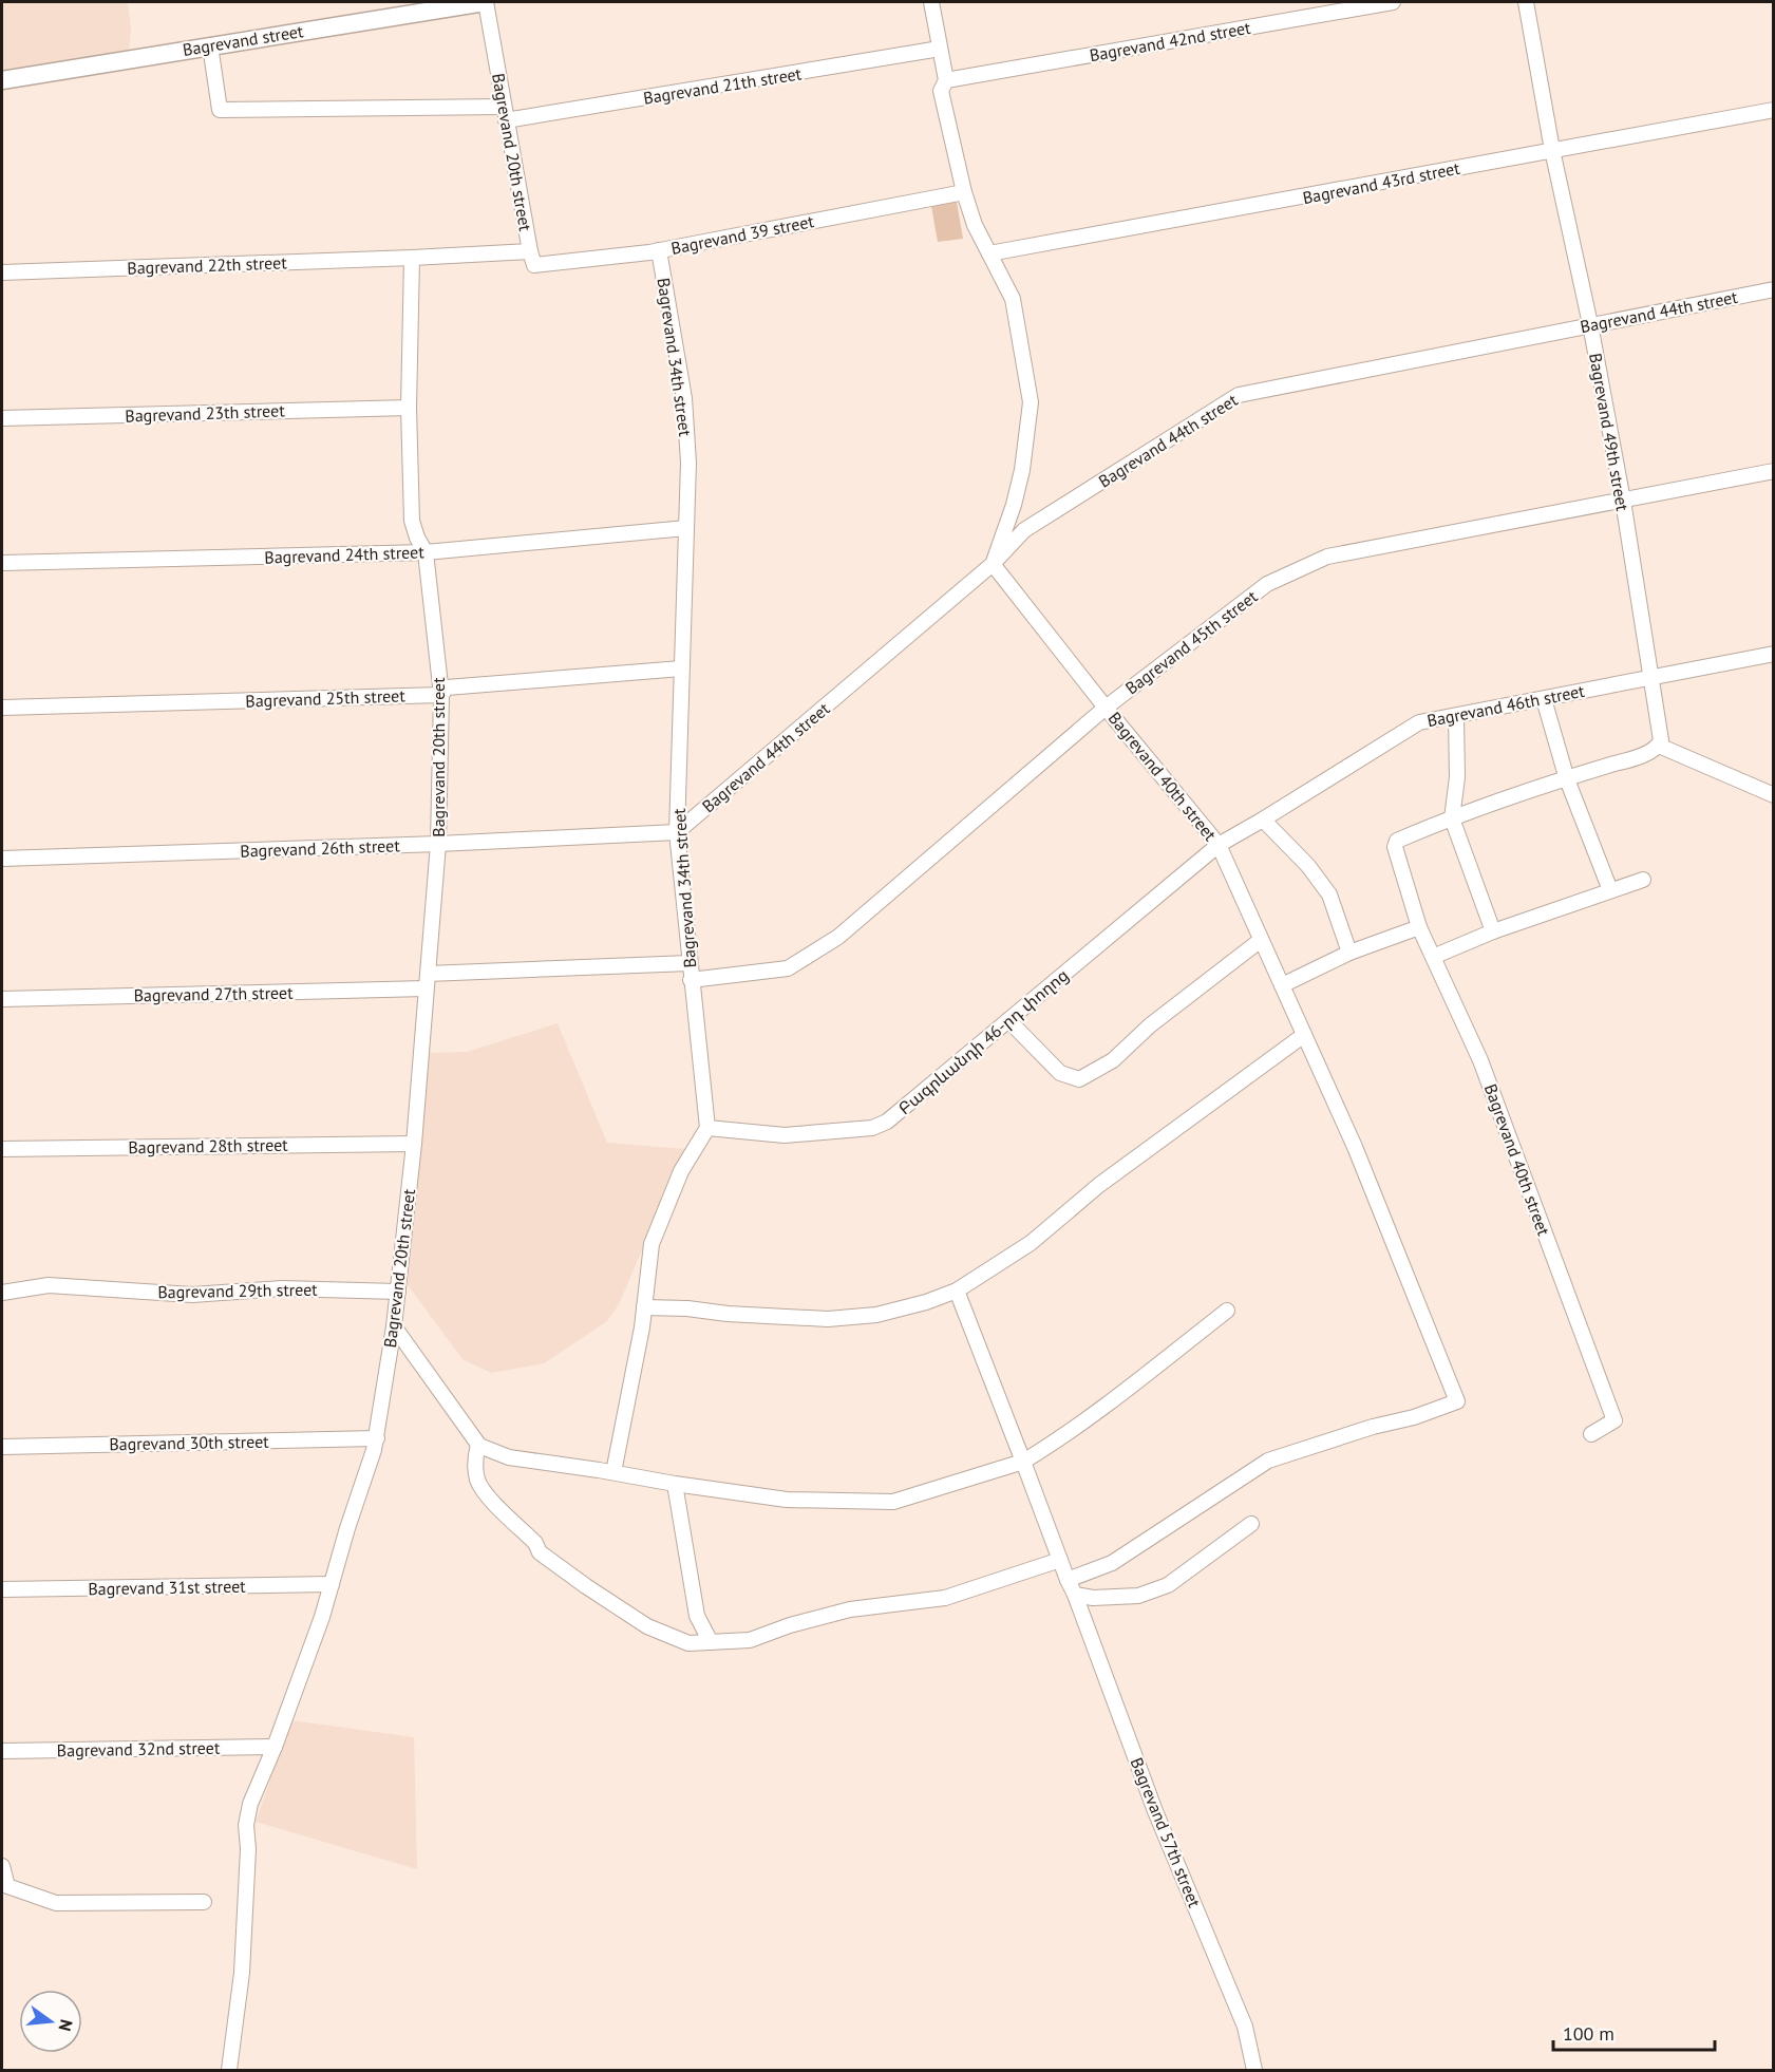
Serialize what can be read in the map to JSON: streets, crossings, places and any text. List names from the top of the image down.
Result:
{
  "streets": {
    "main road": ["Bagrevand street"],
    "street": [
      "Bagrevand 42nd street",
      "Bagrevand 21th street",
      "Bagrevand 20th street",
      "Bagrevand 43rd street",
      "Bagrevand 39 street",
      "Bagrevand 22th street",
      "Bagrevand 44th street",
      "Bagrevand 34th street",
      "Bagrevand 23th street",
      "Bagrevand 49th street",
      "Bagrevand 24th street",
      "Bagrevand 45th street",
      "Bagrevand 25th street",
      "Bagrevand 46th street",
      "Bagrevand 40th street",
      "Bagrevand 26th street",
      "Bagrevand 27th street",
      "Բագրևանդի 46-րդ փողոց",
      "Bagrevand 28th street",
      "Bagrevand 29th street",
      "Bagrevand 30th street",
      "Bagrevand 31st street",
      "Bagrevand 32nd street",
      "Bagrevand 57th street"
    ]
  },
  "crossings": [
    ["Bagrevand street", "Bagrevand 21th street"],
    ["Bagrevand street", "Bagrevand 20th street"],
    ["Bagrevand 21th street", "Bagrevand 20th street"],
    ["Bagrevand 20th street", "Bagrevand 39 street"],
    ["Bagrevand 20th street", "Bagrevand 22th street"],
    ["Bagrevand 20th street", "Bagrevand 23th street"],
    ["Bagrevand 20th street", "Bagrevand 24th street"],
    ["Bagrevand 20th street", "Bagrevand 25th street"],
    ["Bagrevand 20th street", "Bagrevand 26th street"],
    ["Bagrevand 20th street", "Bagrevand 27th street"],
    ["Bagrevand 20th street", "Bagrevand 28th street"],
    ["Bagrevand 20th street", "Bagrevand 29th street"],
    ["Bagrevand 20th street", "Bagrevand 30th street"],
    ["Bagrevand 20th street", "Bagrevand 31st street"],
    ["Bagrevand 20th street", "Bagrevand 32nd street"],
    ["Bagrevand 43rd street", "Bagrevand 49th street"],
    ["Bagrevand 39 street", "Bagrevand 34th street"],
    ["Bagrevand 44th street", "Bagrevand 34th street"],
    ["Bagrevand 44th street", "Bagrevand 49th street"],
    ["Bagrevand 44th street", "Bagrevand 40th street"],
    ["Bagrevand 44th street", "Bagrevand 26th street"],
    ["Bagrevand 34th street", "Bagrevand 24th street"],
    ["Bagrevand 34th street", "Bagrevand 45th street"],
    ["Bagrevand 34th street", "Bagrevand 25th street"],
    ["Bagrevand 34th street", "Bagrevand 26th street"],
    ["Bagrevand 34th street", "Bagrevand 27th street"],
    ["Bagrevand 34th street", "Բագրևանդի 46-րդ փողոց"],
    ["Bagrevand 49th street", "Bagrevand 45th street"],
    ["Bagrevand 49th street", "Bagrevand 46th street"],
    ["Bagrevand 45th street", "Bagrevand 40th street"],
    ["Bagrevand 46th street", "Bagrevand 40th street"],
    ["Bagrevand 40th street", "Բագրևանդի 46-րդ փողոց"]
  ],
  "scale_bar": "100 m",
  "north": "right"
}
